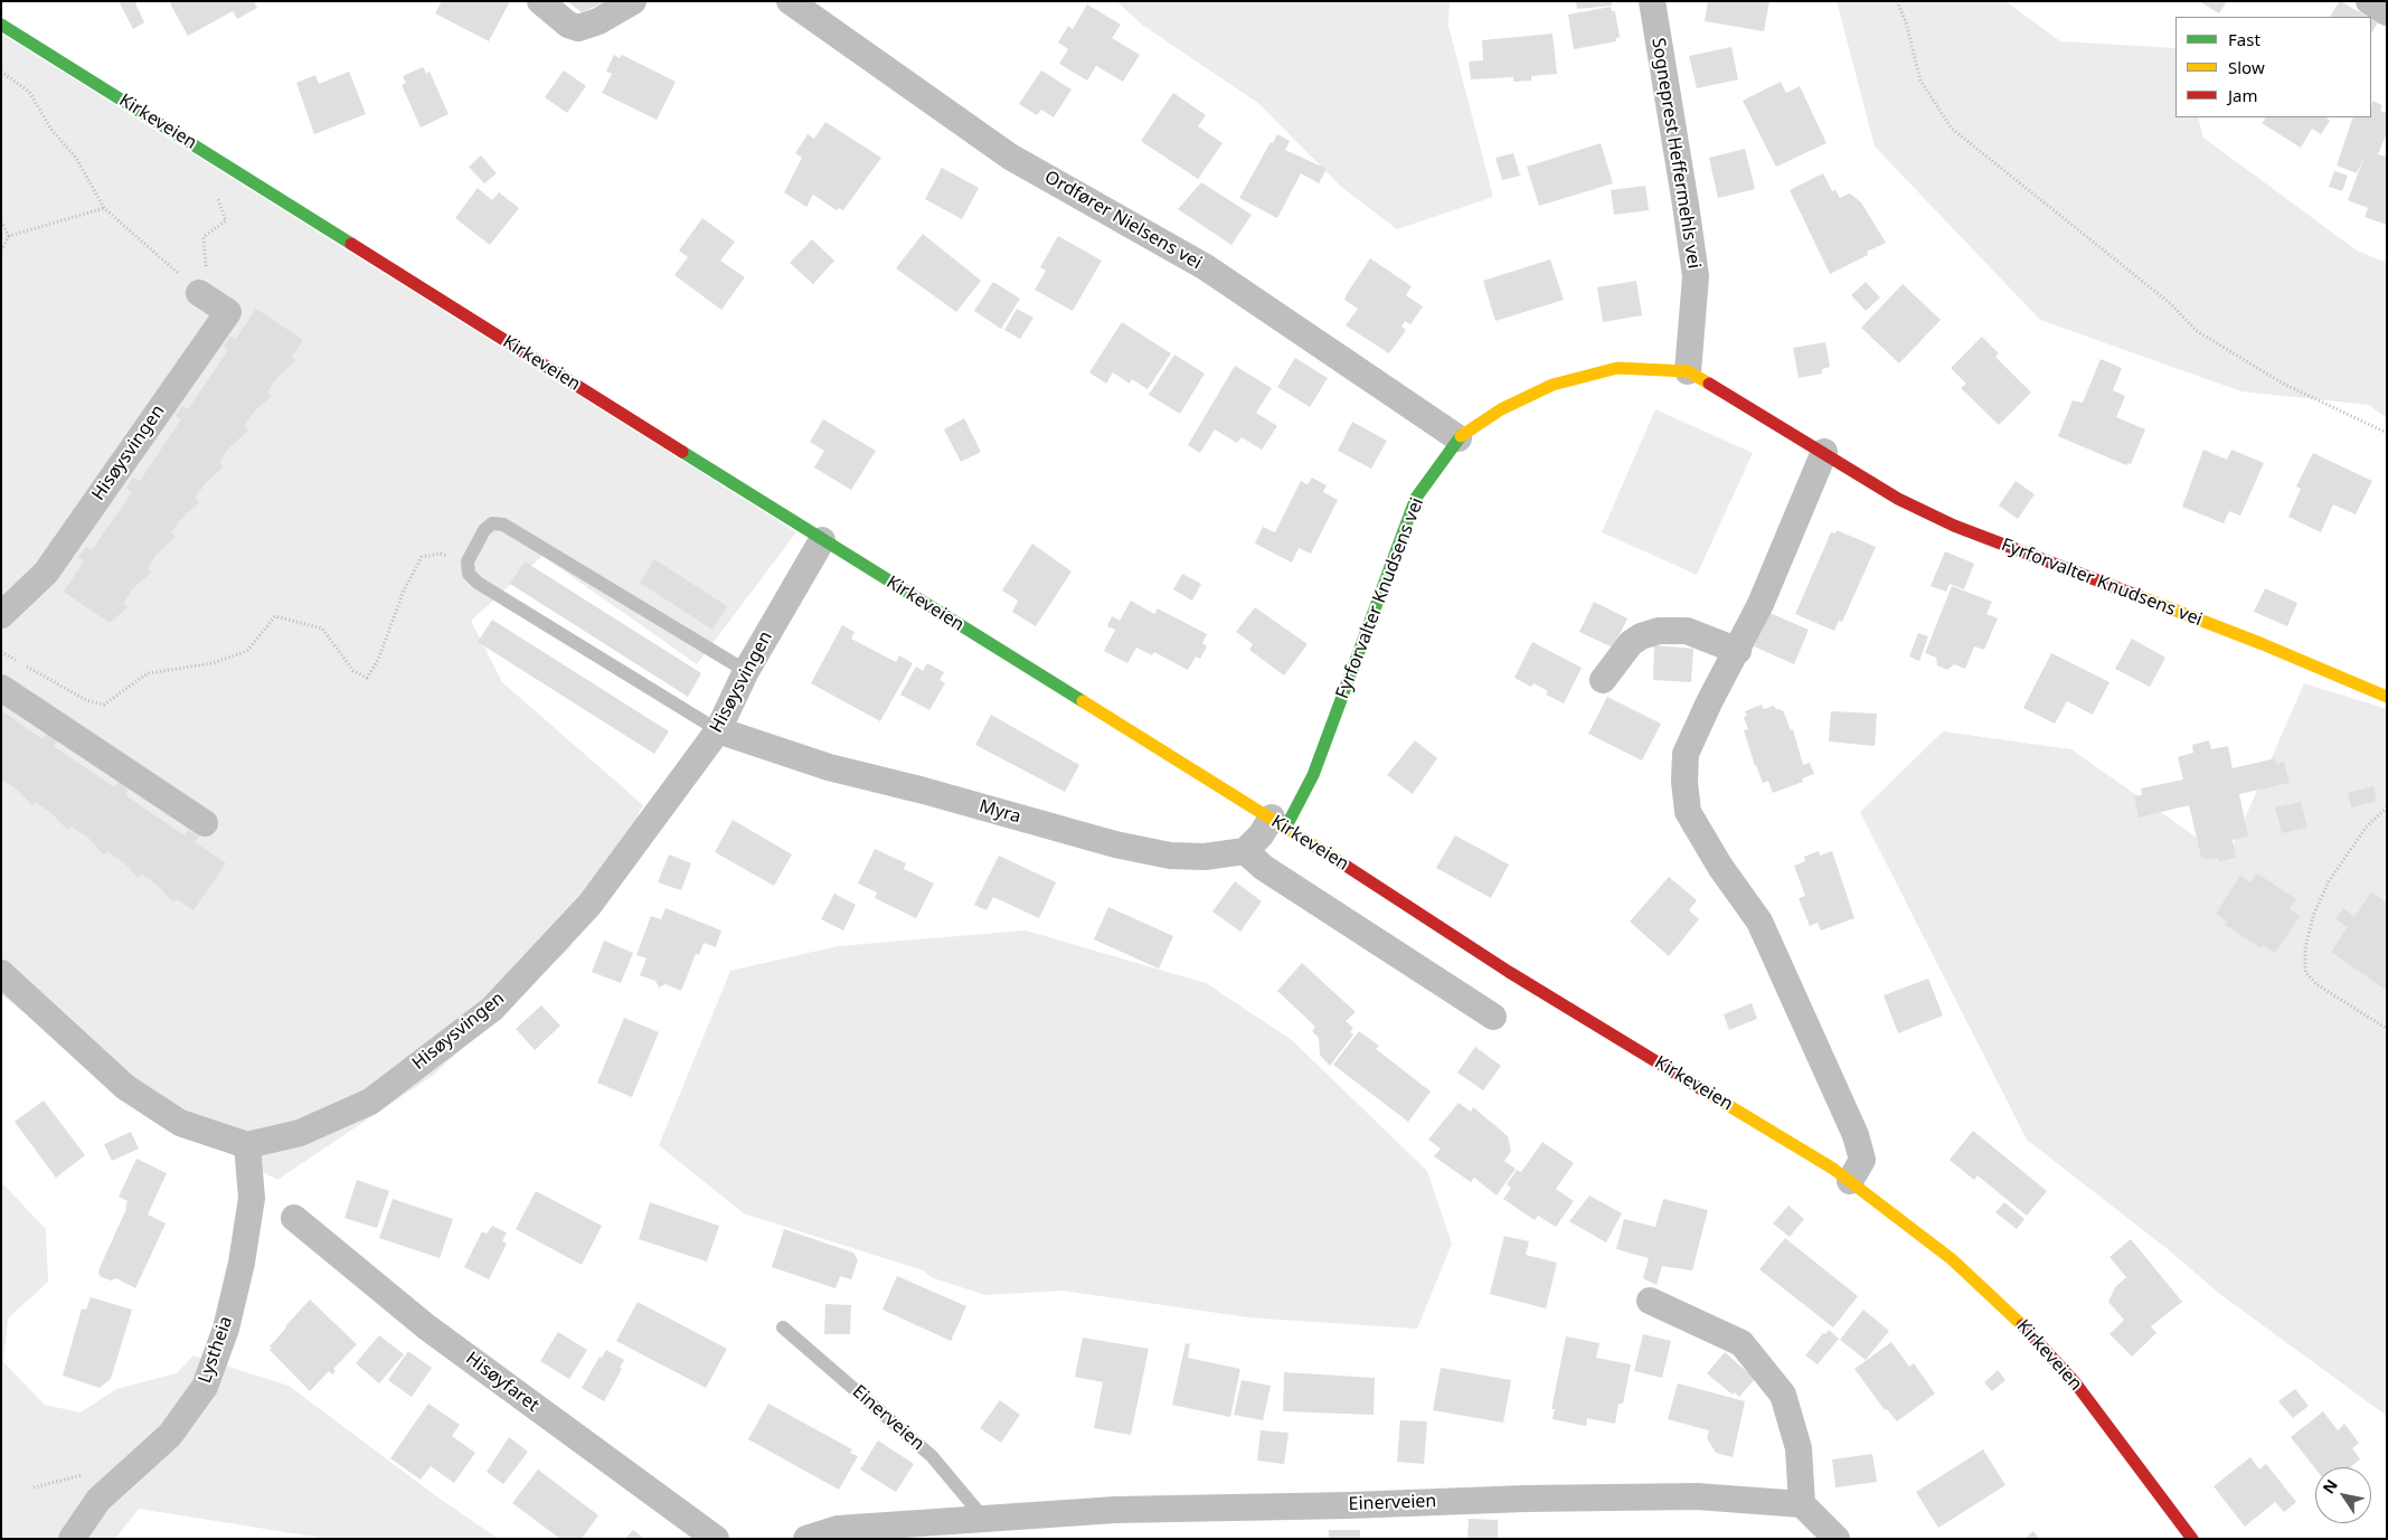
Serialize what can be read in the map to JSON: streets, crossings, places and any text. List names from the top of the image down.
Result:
{
  "streets": {
    "main road": ["Kirkeveien", "Fyrforvalter Knudsens vei"],
    "street": [
      "Sogneprest Heffermehls vei",
      "Ordfører Nielsens vei",
      "Hisøysvingen",
      "Myra",
      "Lystheia",
      "Hisøyfaret",
      "Einerveien"
    ]
  },
  "crossings": [
    ["Kirkeveien", "Hisøysvingen"],
    ["Kirkeveien", "Fyrforvalter Knudsens vei"],
    ["Sogneprest Heffermehls vei", "Fyrforvalter Knudsens vei"],
    ["Ordfører Nielsens vei", "Fyrforvalter Knudsens vei"],
    ["Hisøysvingen", "Myra"],
    ["Hisøysvingen", "Lystheia"]
  ],
  "legend": ["Fast", "Slow", "Jam"],
  "north": "top left"
}
